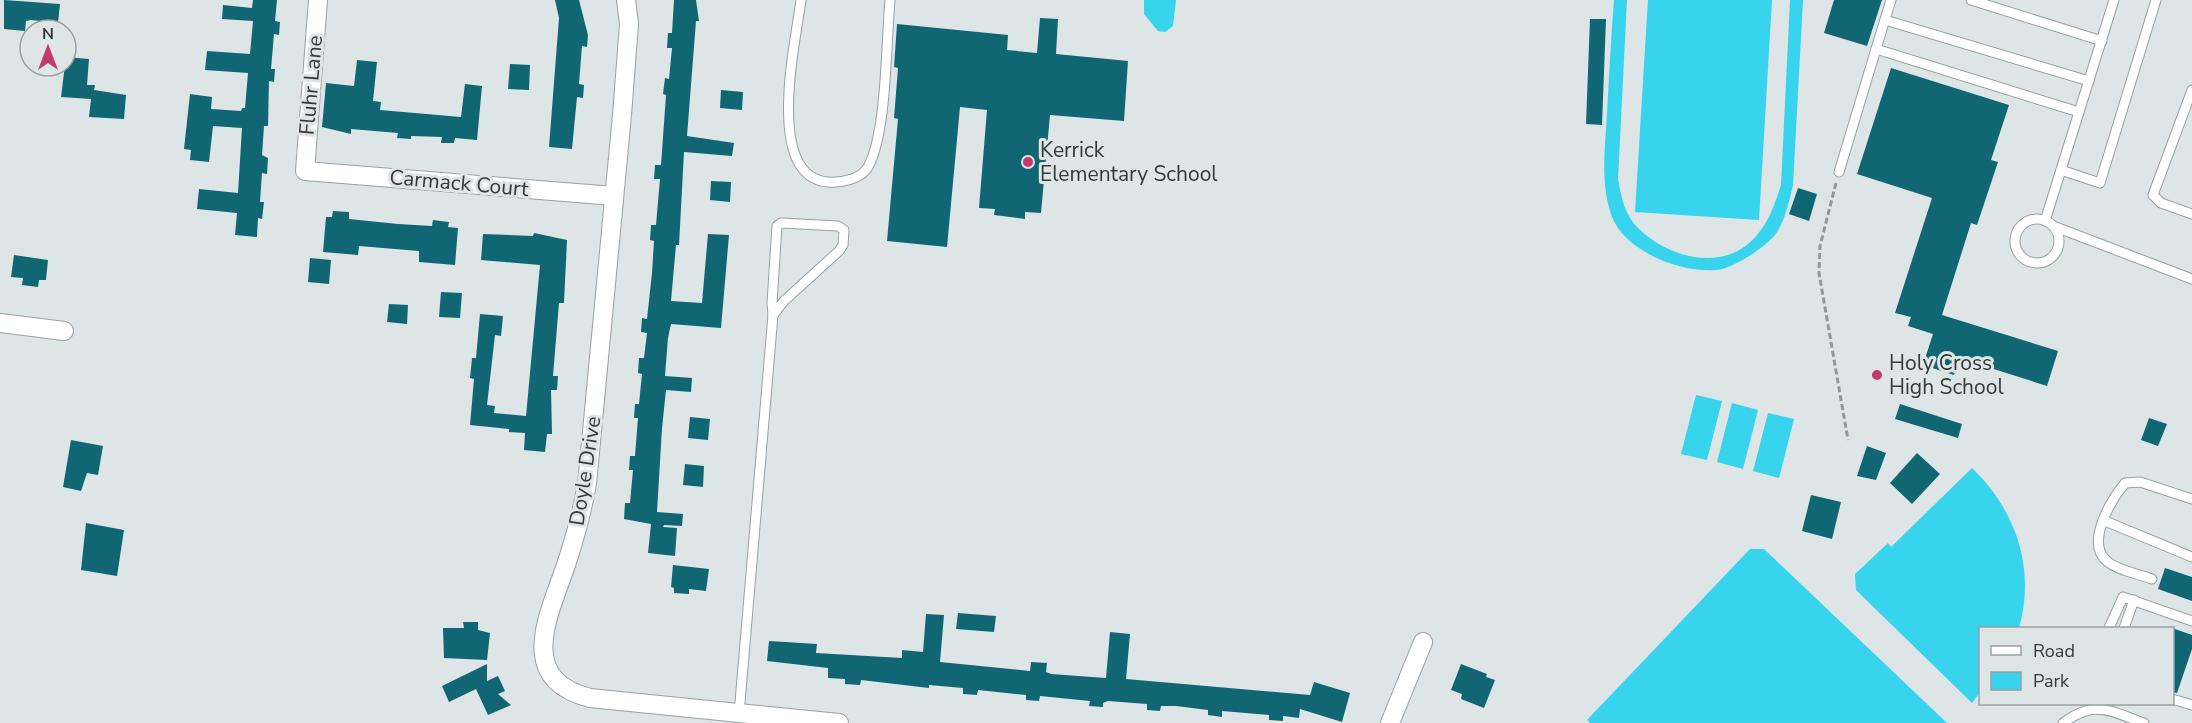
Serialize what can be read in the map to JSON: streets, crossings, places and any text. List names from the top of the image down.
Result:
{
  "streets": {
    "street": ["Fluhr Lane", "Carmack Court", "Doyle Drive"]
  },
  "crossings": [
    ["Fluhr Lane", "Carmack Court"],
    ["Carmack Court", "Doyle Drive"]
  ],
  "places": ["Kerrick Elementary School", "Holy Cross High School"],
  "legend": ["Road", "Park"],
  "north": "top"
}
